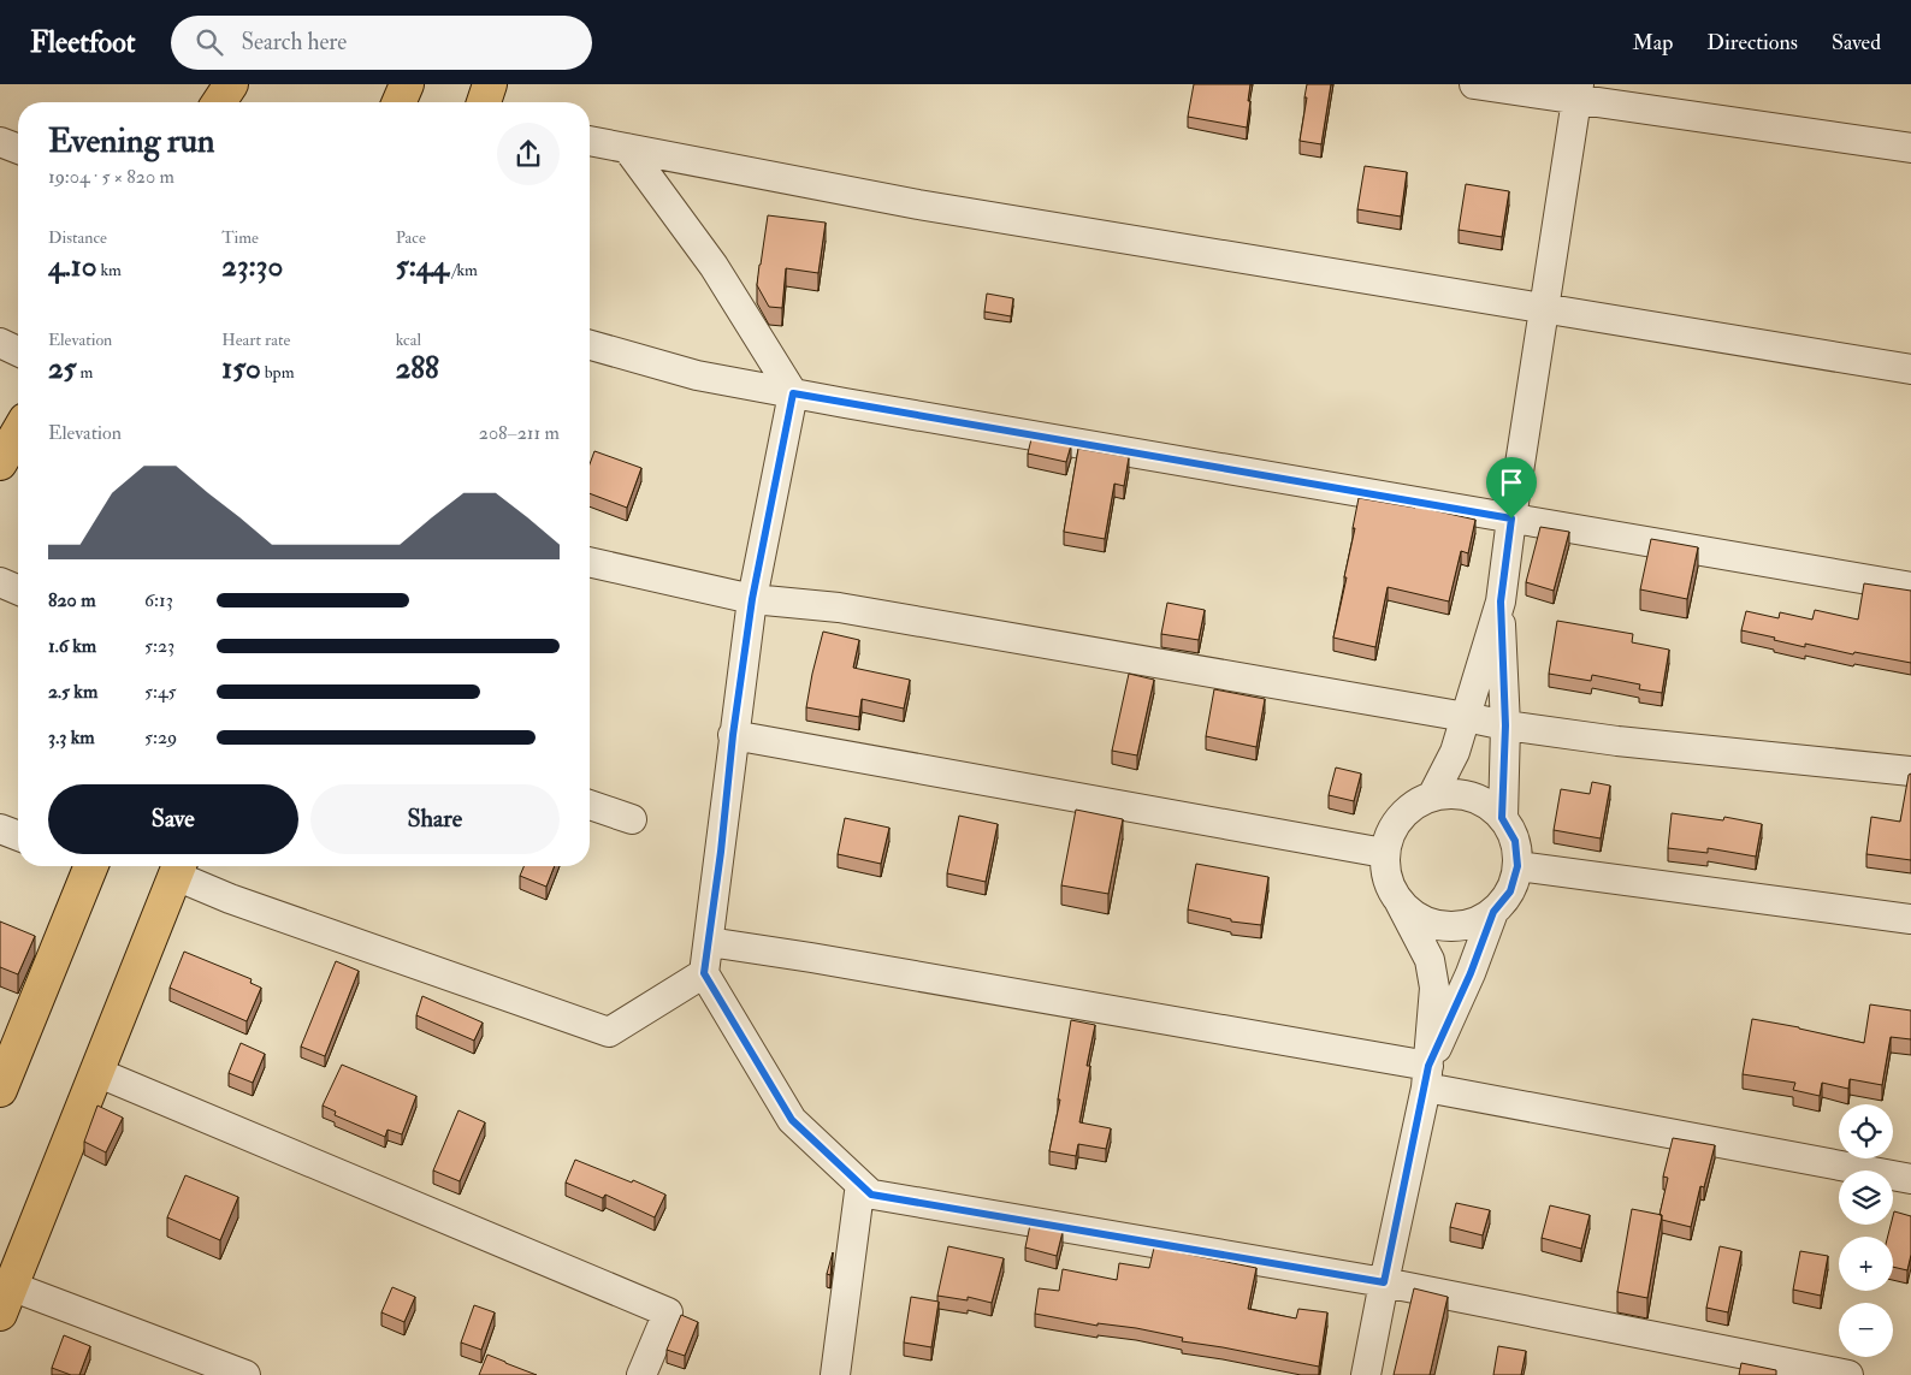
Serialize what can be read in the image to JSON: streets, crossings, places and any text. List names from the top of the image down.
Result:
{
  "page": {
    "header": "Fleetfoot",
    "search": "Search here",
    "nav": ["Map", "Directions", "Saved"],
    "heading": ["Evening run", "19:04 · 5 × 820 m"],
    "stats": [
      ["Distance", "4.10 km"],
      ["Time", "23:30"],
      ["Pace", "5:44 /km"],
      ["Elevation", "25 m"],
      ["Heart rate", "150 bpm"],
      ["kcal", "288"]
    ],
    "chart": ["Elevation", "208–211 m"],
    "list": [
      {
        "name": "820 m",
        "note": "6:13"
      },
      {
        "name": "1.6 km",
        "note": "5:23"
      },
      {
        "name": "2.5 km",
        "note": "5:45"
      },
      {
        "name": "3.3 km",
        "note": "5:29"
      }
    ],
    "buttons": ["Save", "Share"],
    "map_buttons": ["+", "−"]
  }
}
